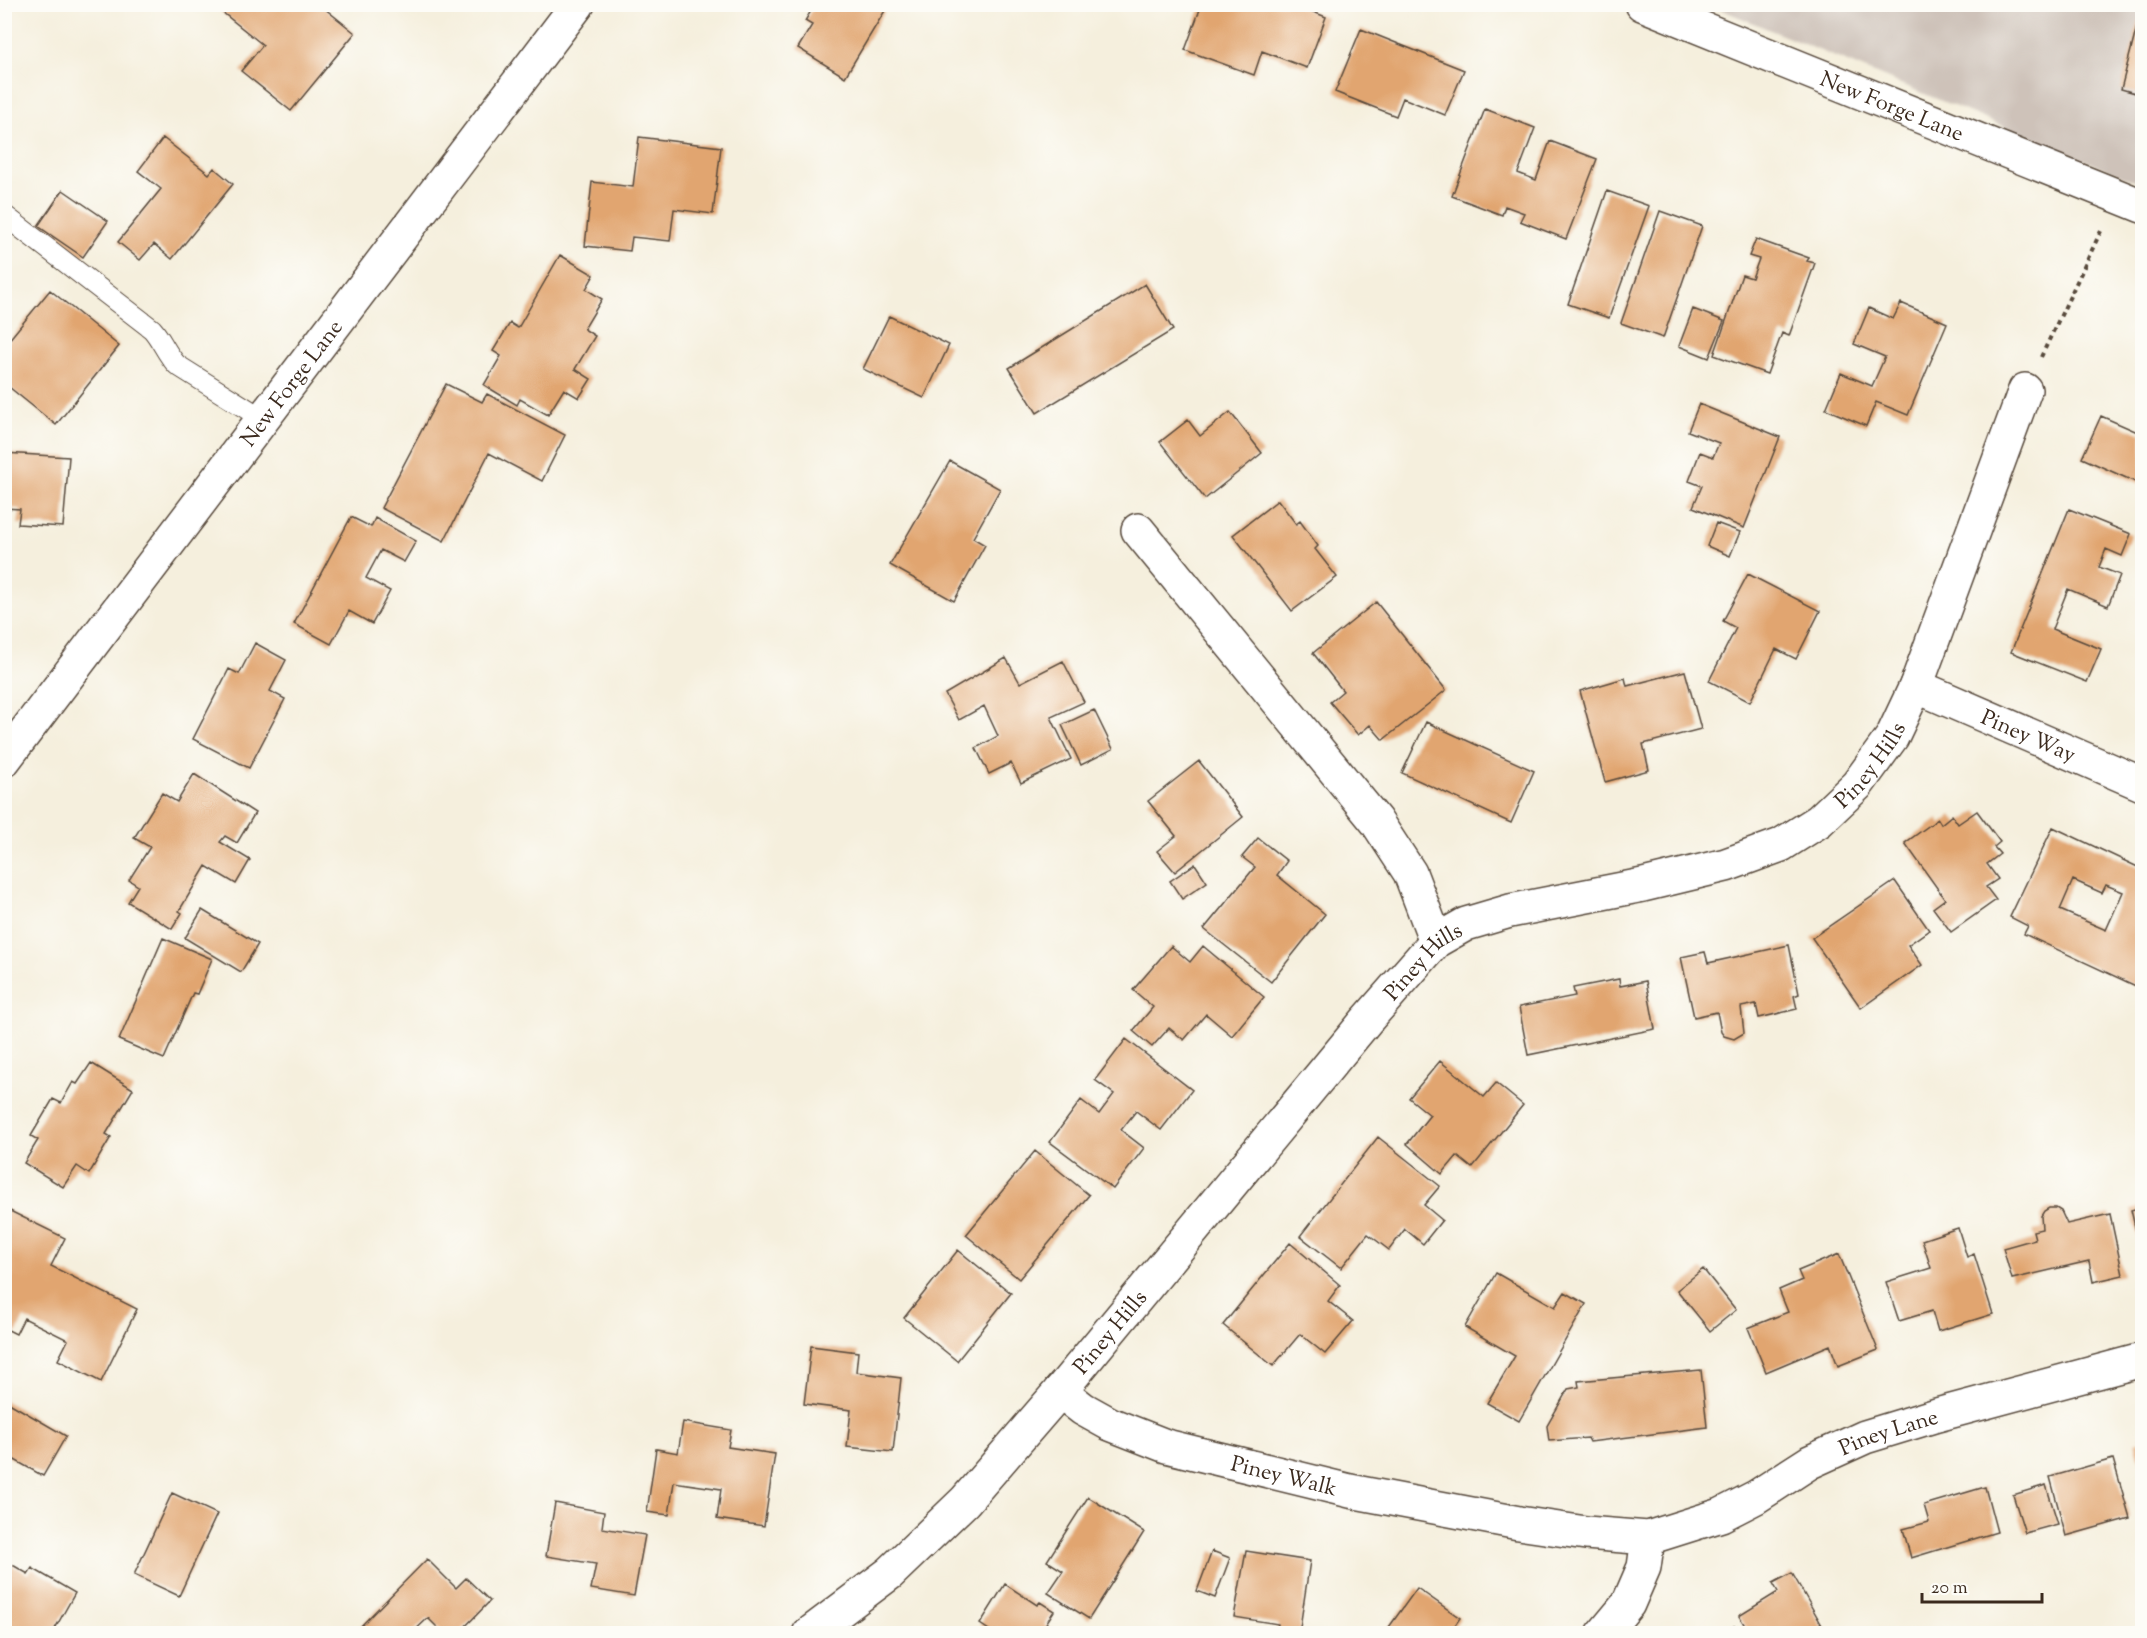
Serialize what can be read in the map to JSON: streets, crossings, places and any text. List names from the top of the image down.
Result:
{
  "streets": {
    "street": [
      "New Forge Lane",
      "Piney Way",
      "Piney Hills",
      "Piney Lane",
      "Piney Walk"
    ]
  },
  "crossings": [
    ["Piney Way", "Piney Hills"],
    ["Piney Hills", "Piney Walk"],
    ["Piney Lane", "Piney Walk"]
  ],
  "scale_bar": "20 m"
}
